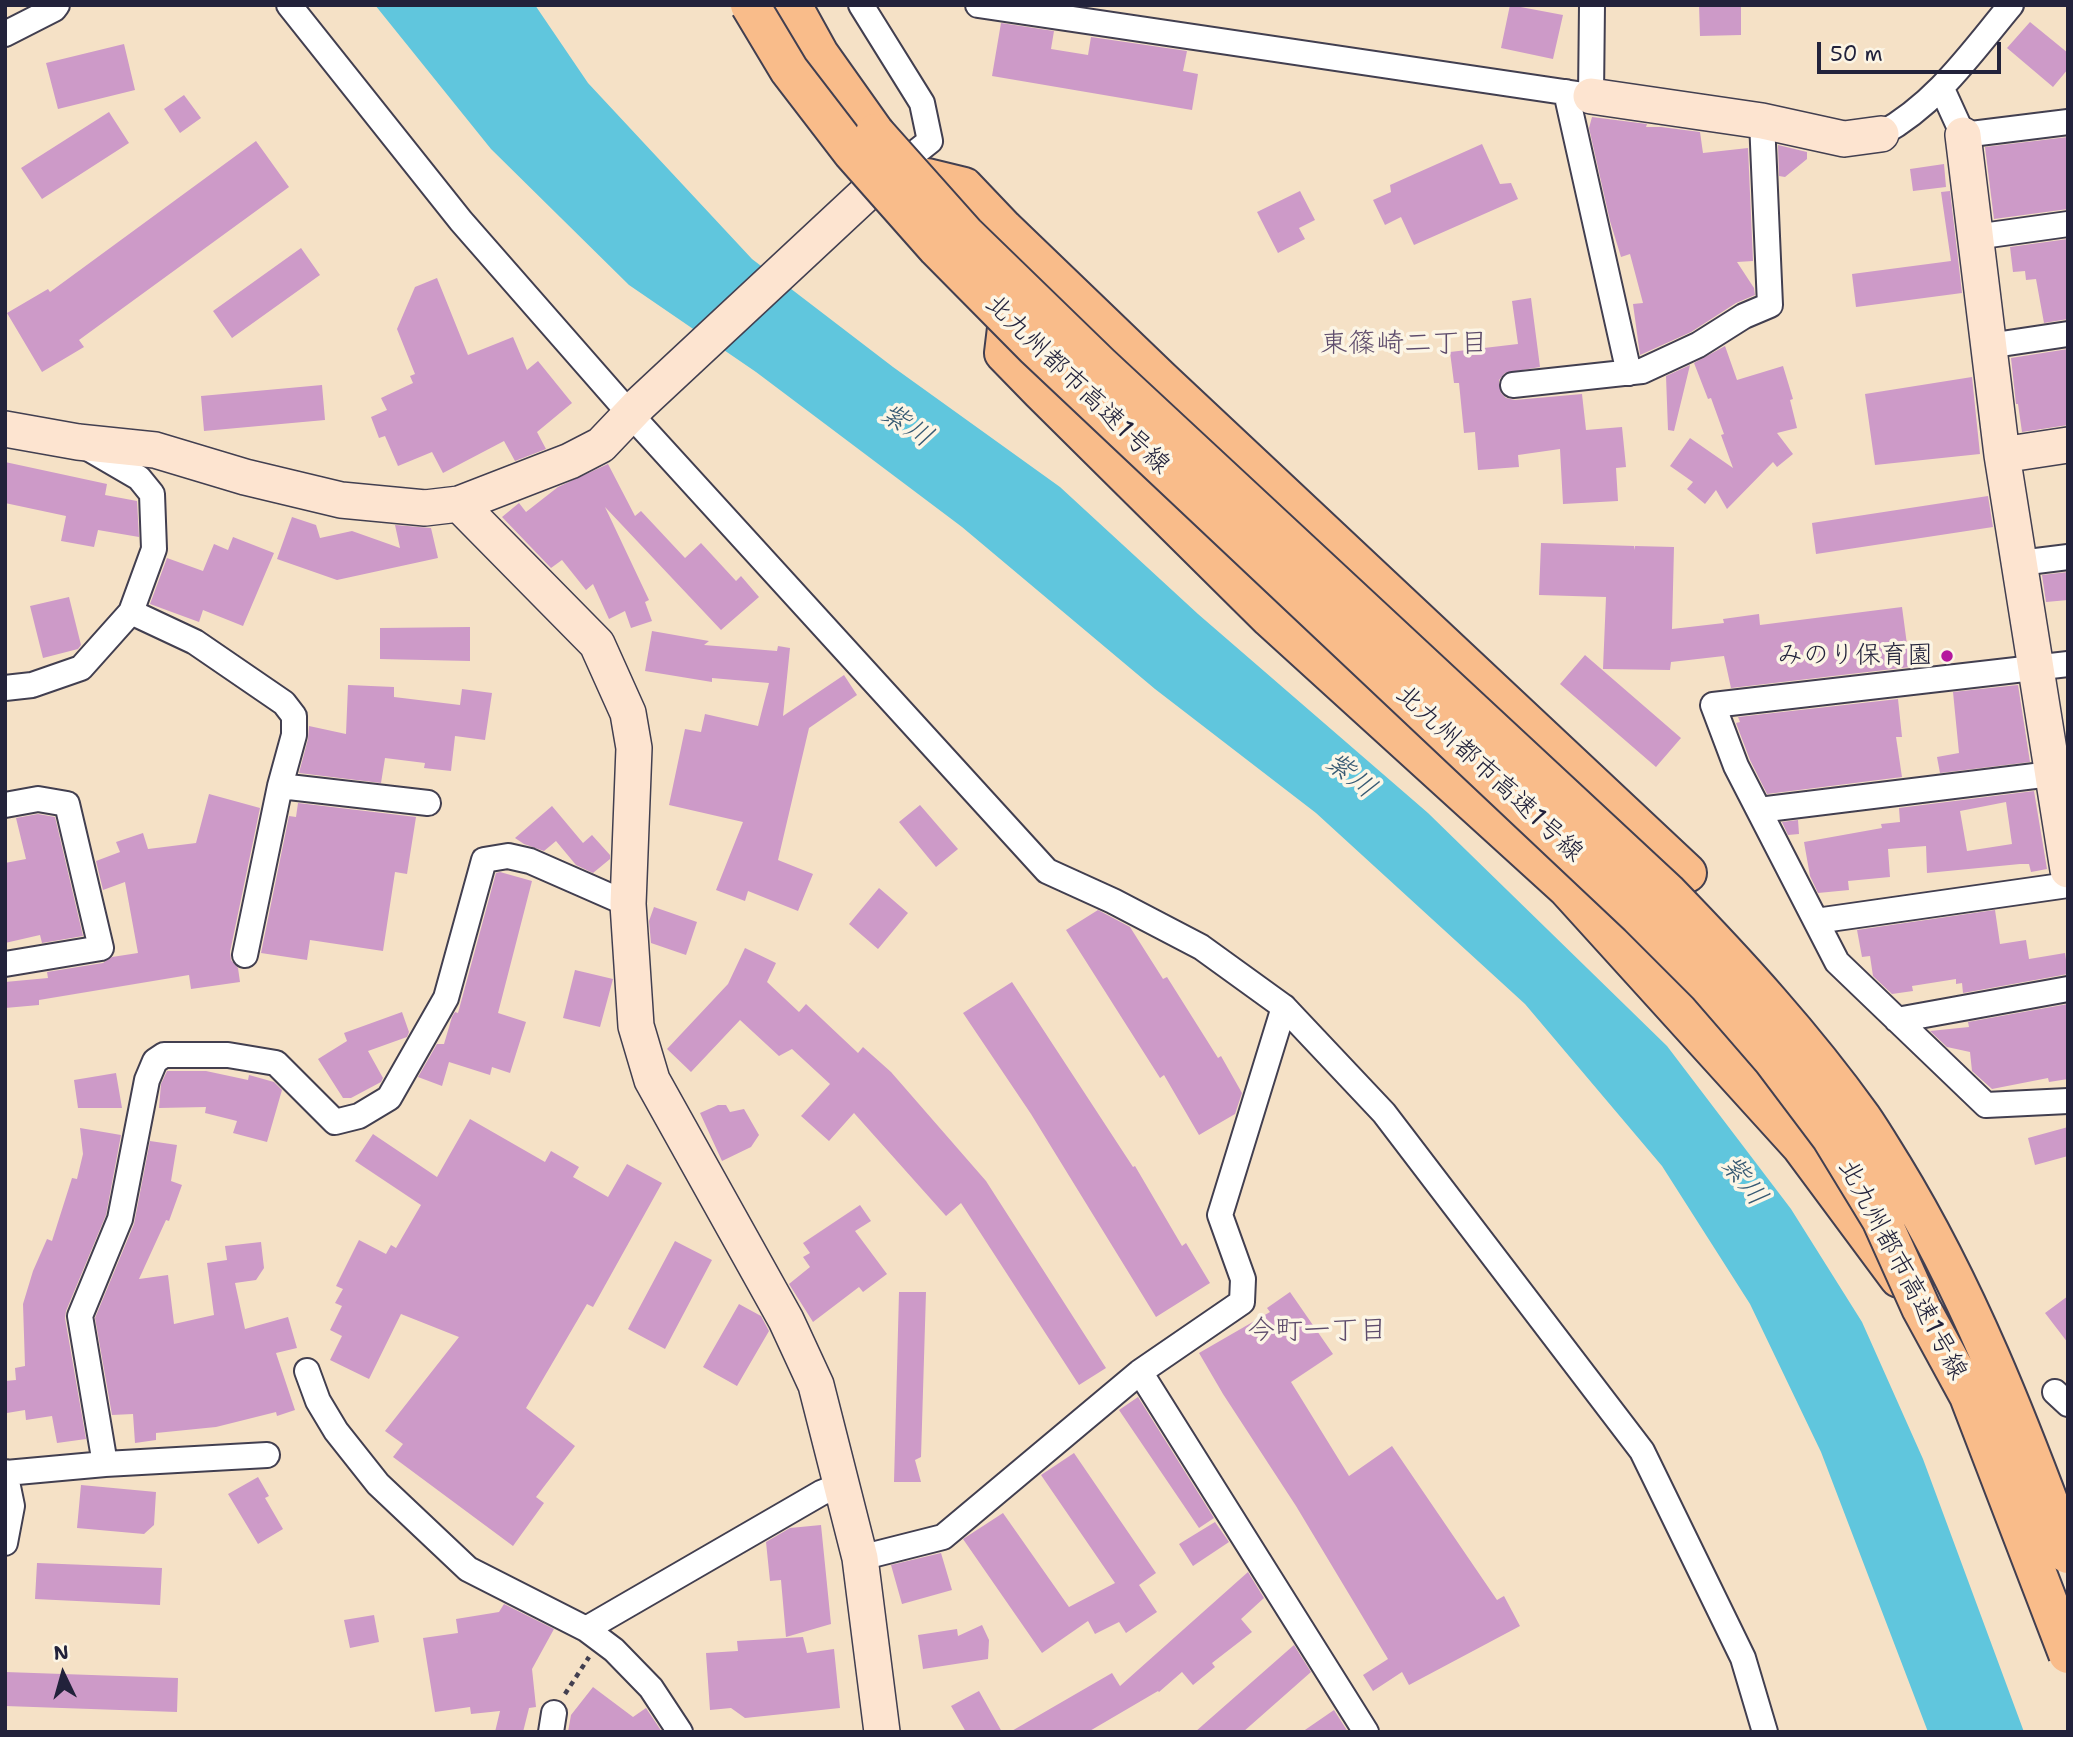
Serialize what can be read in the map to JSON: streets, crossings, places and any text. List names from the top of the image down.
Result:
{
  "streets": {
    "highway": ["北九州都市高速1号線"]
  },
  "districts": ["東篠崎二丁目", "今町一丁目"],
  "water": ["紫川"],
  "places": ["みのり保育園"],
  "scale_bar": "50 m",
  "north": "top"
}
